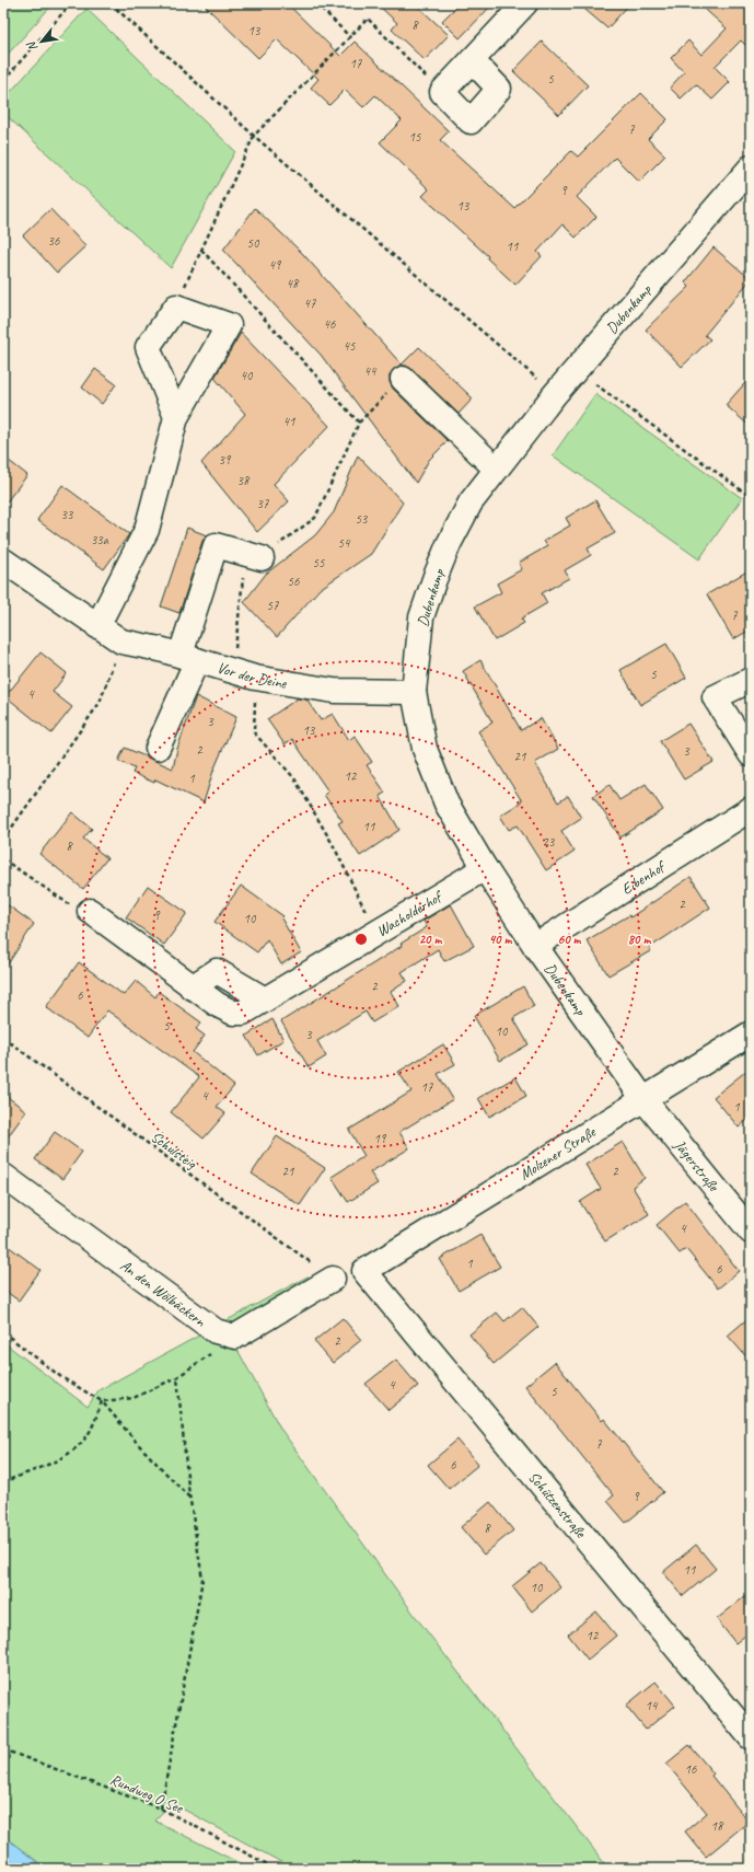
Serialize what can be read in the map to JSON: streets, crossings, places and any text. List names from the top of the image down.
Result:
{
  "streets": {
    "street": [
      "Dubenkamp",
      "Vor der Deine",
      "Eibenhof",
      "Wacholderhof",
      "Molzener Straße",
      "Jägerstraße",
      "An den Wölbäckern",
      "Schützenstraße"
    ],
    "path": ["Schulsteig", "Rundweg O See"]
  },
  "crossings": [
    ["Dubenkamp", "Vor der Deine"],
    ["Dubenkamp", "Eibenhof"],
    ["Dubenkamp", "Wacholderhof"],
    ["Dubenkamp", "Molzener Straße"],
    ["Dubenkamp", "Jägerstraße"],
    ["Molzener Straße", "Jägerstraße"],
    ["Molzener Straße", "Schützenstraße"]
  ],
  "house_numbers": [
    "8",
    "13",
    "17",
    "5",
    "7",
    "15",
    "9",
    "13",
    "36",
    "50",
    "11",
    "49",
    "48",
    "47",
    "46",
    "45",
    "44",
    "40",
    "41",
    "39",
    "38",
    "37",
    "33",
    "53",
    "33a",
    "54",
    "55",
    "56",
    "57",
    "7",
    "5",
    "4",
    "3",
    "13",
    "2",
    "3",
    "21",
    "12",
    "1",
    "11",
    "23",
    "8",
    "2",
    "9",
    "10",
    "2",
    "6",
    "5",
    "10",
    "3",
    "17",
    "4",
    "1",
    "19",
    "21",
    "2",
    "4",
    "1",
    "6",
    "2",
    "4",
    "5",
    "7",
    "6",
    "9",
    "8",
    "11",
    "10",
    "12",
    "14",
    "16",
    "18"
  ],
  "north": "bottom left",
  "rings": [
    "20 m",
    "40 m",
    "60 m",
    "80 m"
  ]
}
